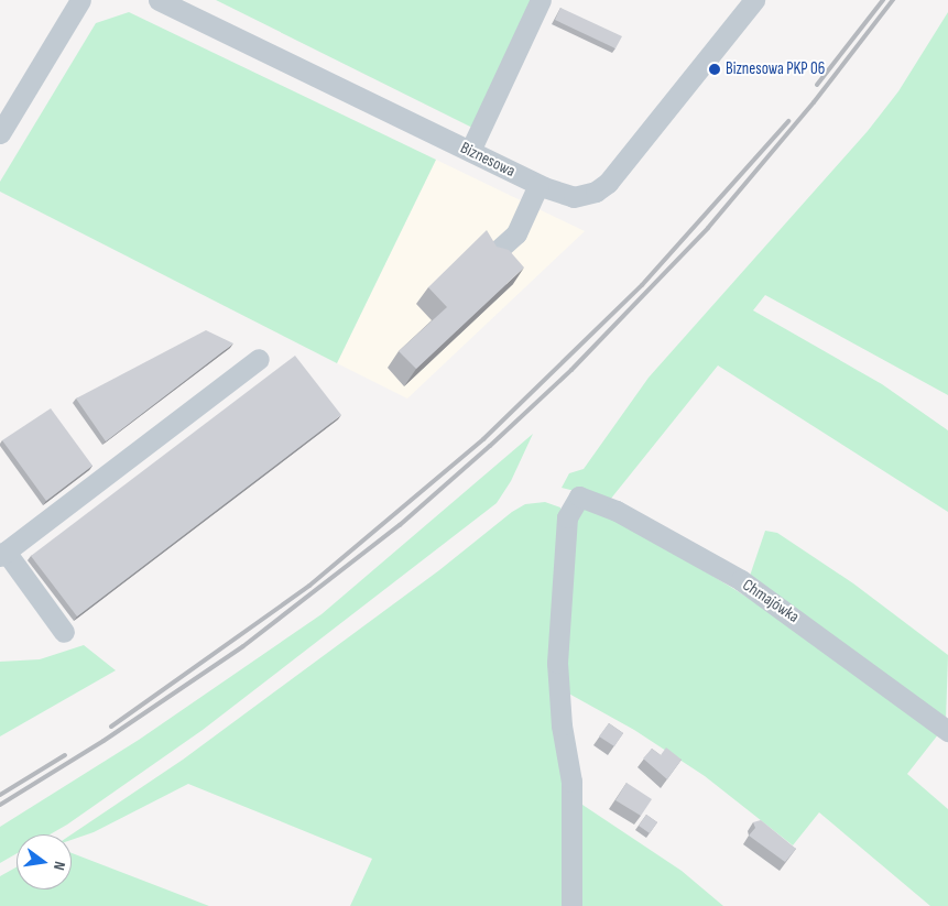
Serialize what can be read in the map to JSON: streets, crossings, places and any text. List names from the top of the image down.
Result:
{
  "streets": {
    "street": ["Biznesowa", "Chmajówka"]
  },
  "places": ["Biznesowa PKP 06"],
  "north": "right"
}
